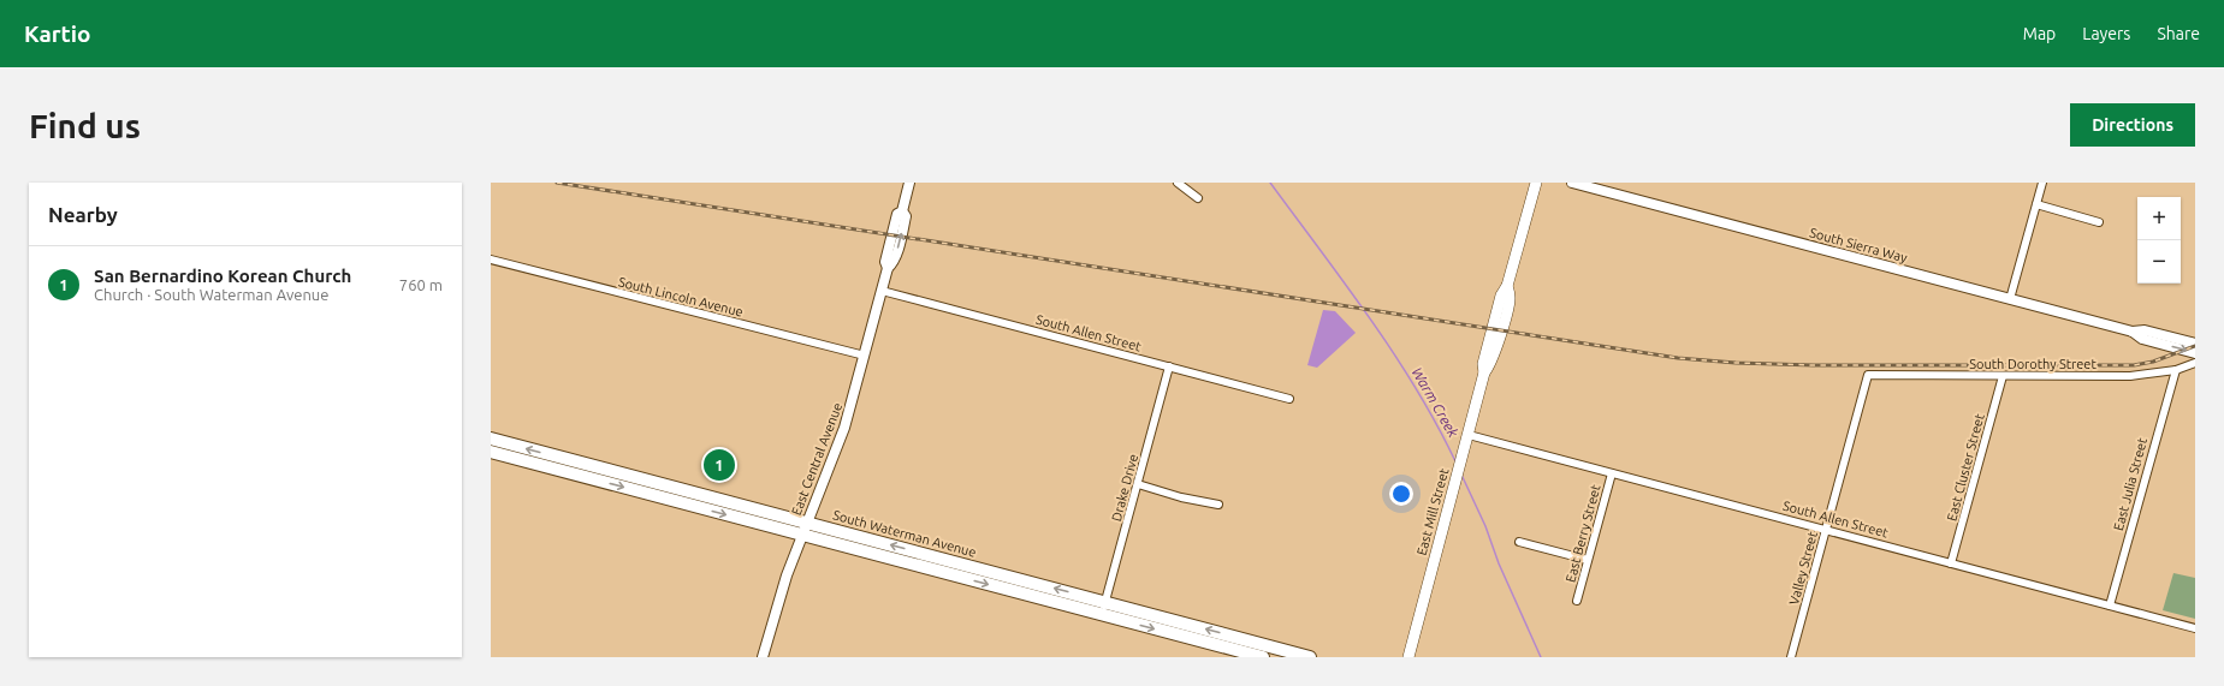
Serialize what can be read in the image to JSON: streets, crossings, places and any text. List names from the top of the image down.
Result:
{
  "streets": {
    "main road": ["East Mill Street", "South Waterman Avenue"],
    "street": [
      "South Sierra Way",
      "South Lincoln Avenue",
      "South Allen Street",
      "South Dorothy Street",
      "East Central Avenue",
      "East Cluster Street",
      "East Julia Street",
      "Drake Drive",
      "East Berry Street",
      "Valley Street"
    ]
  },
  "crossings": [
    ["South Lincoln Avenue", "East Central Avenue"],
    ["South Allen Street", "East Central Avenue"],
    ["South Allen Street", "East Cluster Street"],
    ["South Allen Street", "East Julia Street"],
    ["South Allen Street", "Drake Drive"],
    ["South Allen Street", "East Mill Street"],
    ["South Allen Street", "East Berry Street"],
    ["South Allen Street", "Valley Street"],
    ["South Dorothy Street", "East Cluster Street"],
    ["South Dorothy Street", "East Julia Street"],
    ["South Dorothy Street", "Valley Street"],
    ["East Central Avenue", "South Waterman Avenue"],
    ["Drake Drive", "South Waterman Avenue"]
  ],
  "water": ["Warm Creek"],
  "page": {
    "header": "Kartio",
    "nav": ["Map", "Layers", "Share"],
    "buttons": "Directions",
    "title": "Find us",
    "heading": "Nearby",
    "map_buttons": ["+", "−"],
    "list": [
      {
        "mark": "1",
        "name": "San Bernardino Korean Church",
        "note": "Church · South Waterman Avenue",
        "value": "760 m"
      }
    ],
    "pins": "1"
  }
}
